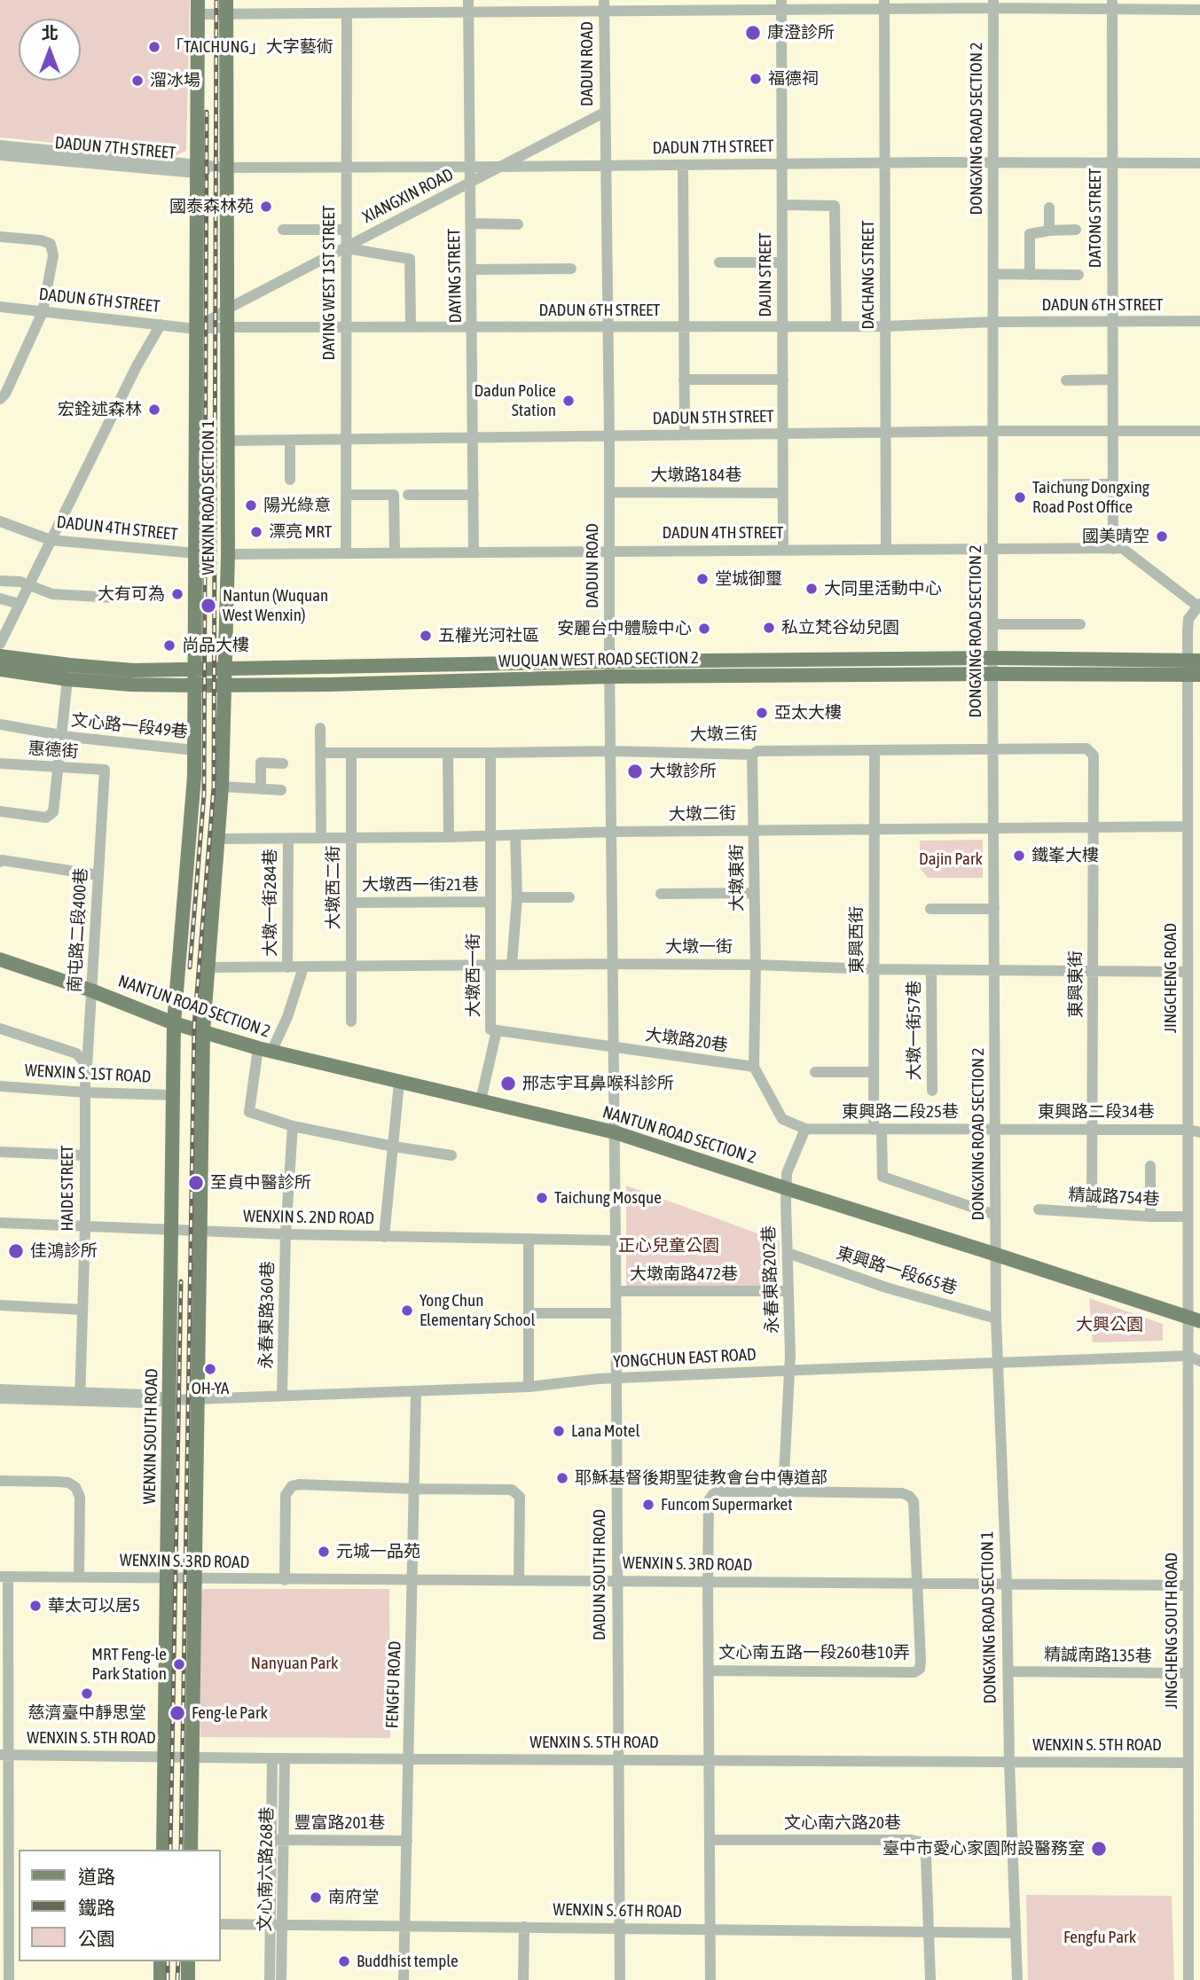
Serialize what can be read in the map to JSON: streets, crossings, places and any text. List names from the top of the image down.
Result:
{
  "streets": {
    "main road": [
      "WENXIN ROAD SECTION 1",
      "WUQUAN WEST ROAD SECTION 2",
      "NANTUN ROAD SECTION 2",
      "WENXIN SOUTH ROAD"
    ],
    "street": [
      "DADUN ROAD",
      "DONGXING ROAD SECTION 2",
      "DADUN 7TH STREET",
      "XIANGXIN ROAD",
      "DATONG STREET",
      "DAJIN STREET",
      "DACHANG STREET",
      "DAYING STREET",
      "DAYING WEST 1ST STREET",
      "DADUN 6TH STREET",
      "DADUN 5TH STREET",
      "大墩路184巷",
      "DADUN 4TH STREET",
      "文心路一段49巷",
      "大墩三街",
      "惠德街",
      "大墩二街",
      "大墩東街",
      "大墩西一街21巷",
      "大墩西二街",
      "大墩一街284巷",
      "南屯路二段400巷",
      "東興西街",
      "大墩一街",
      "大墩西一街",
      "JINGCHENG ROAD",
      "東興東街",
      "大墩一街57巷",
      "大墩路20巷",
      "WENXIN S. 1ST ROAD",
      "東興路二段25巷",
      "東興路二段34巷",
      "HAIDE STREET",
      "精誠路754巷",
      "WENXIN S. 2ND ROAD",
      "東興路一段665巷",
      "大墩南路472巷",
      "永春東路202巷",
      "永春東路360巷",
      "YONGCHUN EAST ROAD",
      "WENXIN S. 3RD ROAD",
      "DADUN SOUTH ROAD",
      "DONGXING ROAD SECTION 1",
      "JINGCHENG SOUTH ROAD",
      "文心南五路一段260巷10弄",
      "精誠南路135巷",
      "FENGFU ROAD",
      "WENXIN S. 5TH ROAD",
      "豐富路201巷",
      "文心南六路20巷",
      "文心南六路268巷",
      "WENXIN S. 6TH ROAD"
    ]
  },
  "crossings": [
    ["DADUN ROAD", "DADUN 7TH STREET"],
    ["DADUN ROAD", "XIANGXIN ROAD"],
    ["DADUN ROAD", "DADUN 6TH STREET"],
    ["DADUN ROAD", "DADUN 5TH STREET"],
    ["DADUN ROAD", "大墩路184巷"],
    ["DADUN ROAD", "DADUN 4TH STREET"],
    ["DADUN ROAD", "WUQUAN WEST ROAD SECTION 2"],
    ["DADUN ROAD", "大墩三街"],
    ["DADUN ROAD", "大墩二街"],
    ["DADUN ROAD", "大墩一街"],
    ["DADUN ROAD", "大墩西一街"],
    ["DADUN ROAD", "NANTUN ROAD SECTION 2"],
    ["DADUN ROAD", "大墩路20巷"],
    ["DADUN ROAD", "DADUN SOUTH ROAD"],
    ["DONGXING ROAD SECTION 2", "DADUN 7TH STREET"],
    ["DONGXING ROAD SECTION 2", "DADUN 6TH STREET"],
    ["DONGXING ROAD SECTION 2", "DADUN 5TH STREET"],
    ["DONGXING ROAD SECTION 2", "DADUN 4TH STREET"],
    ["DONGXING ROAD SECTION 2", "WUQUAN WEST ROAD SECTION 2"],
    ["DONGXING ROAD SECTION 2", "大墩三街"],
    ["DONGXING ROAD SECTION 2", "大墩二街"],
    ["DONGXING ROAD SECTION 2", "東興西街"],
    ["DONGXING ROAD SECTION 2", "大墩一街"],
    ["DONGXING ROAD SECTION 2", "NANTUN ROAD SECTION 2"],
    ["DONGXING ROAD SECTION 2", "東興路二段25巷"],
    ["DONGXING ROAD SECTION 2", "東興路二段34巷"],
    ["DONGXING ROAD SECTION 2", "DONGXING ROAD SECTION 1"],
    ["DADUN 7TH STREET", "XIANGXIN ROAD"],
    ["DADUN 7TH STREET", "DATONG STREET"],
    ["DADUN 7TH STREET", "DAJIN STREET"],
    ["DADUN 7TH STREET", "DACHANG STREET"],
    ["DADUN 7TH STREET", "DAYING STREET"],
    ["DADUN 7TH STREET", "DAYING WEST 1ST STREET"],
    ["DADUN 7TH STREET", "WENXIN ROAD SECTION 1"],
    ["XIANGXIN ROAD", "DAYING STREET"],
    ["XIANGXIN ROAD", "DAYING WEST 1ST STREET"],
    ["XIANGXIN ROAD", "DADUN 6TH STREET"],
    ["XIANGXIN ROAD", "WENXIN ROAD SECTION 1"],
    ["DATONG STREET", "DADUN 6TH STREET"],
    ["DATONG STREET", "DADUN 5TH STREET"],
    ["DATONG STREET", "DADUN 4TH STREET"],
    ["DAJIN STREET", "DADUN 6TH STREET"],
    ["DAJIN STREET", "DADUN 5TH STREET"],
    ["DAJIN STREET", "大墩路184巷"],
    ["DAJIN STREET", "DADUN 4TH STREET"],
    ["DACHANG STREET", "DADUN 6TH STREET"],
    ["DACHANG STREET", "DADUN 5TH STREET"],
    ["DACHANG STREET", "DADUN 4TH STREET"],
    ["DAYING STREET", "DADUN 6TH STREET"],
    ["DAYING STREET", "DADUN 5TH STREET"],
    ["DAYING STREET", "DADUN 4TH STREET"],
    ["DAYING WEST 1ST STREET", "DADUN 6TH STREET"],
    ["DAYING WEST 1ST STREET", "DADUN 5TH STREET"],
    ["DAYING WEST 1ST STREET", "DADUN 4TH STREET"],
    ["DADUN 6TH STREET", "WENXIN ROAD SECTION 1"],
    ["DADUN 5TH STREET", "WENXIN ROAD SECTION 1"],
    ["WENXIN ROAD SECTION 1", "DADUN 4TH STREET"],
    ["WENXIN ROAD SECTION 1", "WUQUAN WEST ROAD SECTION 2"],
    ["WENXIN ROAD SECTION 1", "文心路一段49巷"],
    ["WENXIN ROAD SECTION 1", "大墩二街"],
    ["WENXIN ROAD SECTION 1", "大墩一街"],
    ["WENXIN ROAD SECTION 1", "NANTUN ROAD SECTION 2"],
    ["WENXIN ROAD SECTION 1", "WENXIN SOUTH ROAD"],
    ["DADUN 4TH STREET", "JINGCHENG ROAD"],
    ["WUQUAN WEST ROAD SECTION 2", "JINGCHENG ROAD"],
    ["大墩三街", "大墩東街"],
    ["大墩三街", "大墩西二街"],
    ["大墩三街", "東興西街"],
    ["大墩三街", "大墩西一街"],
    ["大墩三街", "東興東街"],
    ["惠德街", "南屯路二段400巷"],
    ["大墩二街", "大墩東街"],
    ["大墩二街", "大墩西二街"],
    ["大墩二街", "大墩一街284巷"],
    ["大墩二街", "東興西街"],
    ["大墩二街", "大墩西一街"],
    ["大墩二街", "JINGCHENG ROAD"],
    ["大墩二街", "東興東街"],
    ["大墩東街", "大墩一街"],
    ["大墩東街", "大墩路20巷"],
    ["大墩西一街21巷", "大墩西二街"],
    ["大墩西一街21巷", "大墩西一街"],
    ["大墩西二街", "大墩一街"],
    ["大墩一街284巷", "大墩一街"],
    ["南屯路二段400巷", "NANTUN ROAD SECTION 2"],
    ["南屯路二段400巷", "WENXIN S. 1ST ROAD"],
    ["南屯路二段400巷", "HAIDE STREET"],
    ["東興西街", "大墩一街"],
    ["東興西街", "東興路二段25巷"],
    ["大墩一街", "大墩西一街"],
    ["大墩一街", "JINGCHENG ROAD"],
    ["大墩一街", "東興東街"],
    ["大墩一街", "大墩一街57巷"],
    ["大墩西一街", "大墩路20巷"],
    ["JINGCHENG ROAD", "NANTUN ROAD SECTION 2"],
    ["JINGCHENG ROAD", "東興路二段34巷"],
    ["JINGCHENG ROAD", "精誠路754巷"],
    ["JINGCHENG ROAD", "YONGCHUN EAST ROAD"],
    ["JINGCHENG ROAD", "JINGCHENG SOUTH ROAD"],
    ["東興東街", "東興路二段34巷"],
    ["東興東街", "精誠路754巷"],
    ["NANTUN ROAD SECTION 2", "永春東路202巷"],
    ["NANTUN ROAD SECTION 2", "WENXIN SOUTH ROAD"],
    ["NANTUN ROAD SECTION 2", "DADUN SOUTH ROAD"],
    ["NANTUN ROAD SECTION 2", "DONGXING ROAD SECTION 1"],
    ["WENXIN S. 1ST ROAD", "HAIDE STREET"],
    ["WENXIN S. 1ST ROAD", "WENXIN SOUTH ROAD"],
    ["東興路二段25巷", "東興路二段34巷"],
    ["東興路二段25巷", "永春東路202巷"],
    ["HAIDE STREET", "WENXIN S. 2ND ROAD"],
    ["HAIDE STREET", "YONGCHUN EAST ROAD"],
    ["WENXIN S. 2ND ROAD", "永春東路360巷"],
    ["WENXIN S. 2ND ROAD", "WENXIN SOUTH ROAD"],
    ["WENXIN S. 2ND ROAD", "DADUN SOUTH ROAD"],
    ["東興路一段665巷", "永春東路202巷"],
    ["東興路一段665巷", "DONGXING ROAD SECTION 1"],
    ["大墩南路472巷", "永春東路202巷"],
    ["大墩南路472巷", "DADUN SOUTH ROAD"],
    ["永春東路202巷", "YONGCHUN EAST ROAD"],
    ["永春東路360巷", "YONGCHUN EAST ROAD"],
    ["YONGCHUN EAST ROAD", "WENXIN SOUTH ROAD"],
    ["YONGCHUN EAST ROAD", "DADUN SOUTH ROAD"],
    ["YONGCHUN EAST ROAD", "DONGXING ROAD SECTION 1"],
    ["YONGCHUN EAST ROAD", "JINGCHENG SOUTH ROAD"],
    ["YONGCHUN EAST ROAD", "FENGFU ROAD"],
    ["WENXIN SOUTH ROAD", "WENXIN S. 3RD ROAD"],
    ["WENXIN SOUTH ROAD", "WENXIN S. 5TH ROAD"],
    ["WENXIN S. 3RD ROAD", "DADUN SOUTH ROAD"],
    ["WENXIN S. 3RD ROAD", "DONGXING ROAD SECTION 1"],
    ["WENXIN S. 3RD ROAD", "JINGCHENG SOUTH ROAD"],
    ["WENXIN S. 3RD ROAD", "文心南五路一段260巷10弄"],
    ["WENXIN S. 3RD ROAD", "FENGFU ROAD"],
    ["DADUN SOUTH ROAD", "WENXIN S. 5TH ROAD"],
    ["DADUN SOUTH ROAD", "WENXIN S. 6TH ROAD"],
    ["DONGXING ROAD SECTION 1", "精誠南路135巷"],
    ["DONGXING ROAD SECTION 1", "WENXIN S. 5TH ROAD"],
    ["DONGXING ROAD SECTION 1", "WENXIN S. 6TH ROAD"],
    ["JINGCHENG SOUTH ROAD", "精誠南路135巷"],
    ["JINGCHENG SOUTH ROAD", "WENXIN S. 5TH ROAD"],
    ["FENGFU ROAD", "WENXIN S. 5TH ROAD"],
    ["FENGFU ROAD", "豐富路201巷"],
    ["FENGFU ROAD", "WENXIN S. 6TH ROAD"],
    ["WENXIN S. 5TH ROAD", "文心南六路268巷"],
    ["豐富路201巷", "文心南六路268巷"],
    ["文心南六路20巷", "WENXIN S. 6TH ROAD"],
    ["文心南六路268巷", "WENXIN S. 6TH ROAD"]
  ],
  "parks": [
    "Dajin Park",
    "正心兒童公園",
    "大興公園",
    "Nanyuan Park",
    "Fengfu Park"
  ],
  "places": [
    "康澄診所",
    "「TAICHUNG」大字藝術",
    "福德祠",
    "溜冰場",
    "國泰森林苑",
    "Dadun Police Station",
    "宏銓述森林",
    "Taichung Dongxing Road Post Office",
    "陽光綠意",
    "漂亮 MRT",
    "國美晴空",
    "堂城御璽",
    "大同里活動中心",
    "大有可為",
    "Nantun (Wuquan West Wenxin)",
    "私立梵谷幼兒園",
    "安麗台中體驗中心",
    "五權光河社區",
    "尚品大樓",
    "亞太大樓",
    "大墩診所",
    "鐵峯大樓",
    "邢志宇耳鼻喉科診所",
    "至貞中醫診所",
    "Taichung Mosque",
    "佳鴻診所",
    "Yong Chun Elementary School",
    "OH-YA",
    "Lana Motel",
    "耶穌基督後期聖徒教會台中傳道部",
    "Funcom Supermarket",
    "元城一品苑",
    "華太可以居5",
    "MRT Feng-le Park Station",
    "慈濟臺中靜思堂",
    "Feng-le Park",
    "臺中市愛心家園附設醫務室",
    "南府堂",
    "Buddhist temple"
  ],
  "legend": ["道路", "鐵路", "公園"],
  "north": "top"
}
